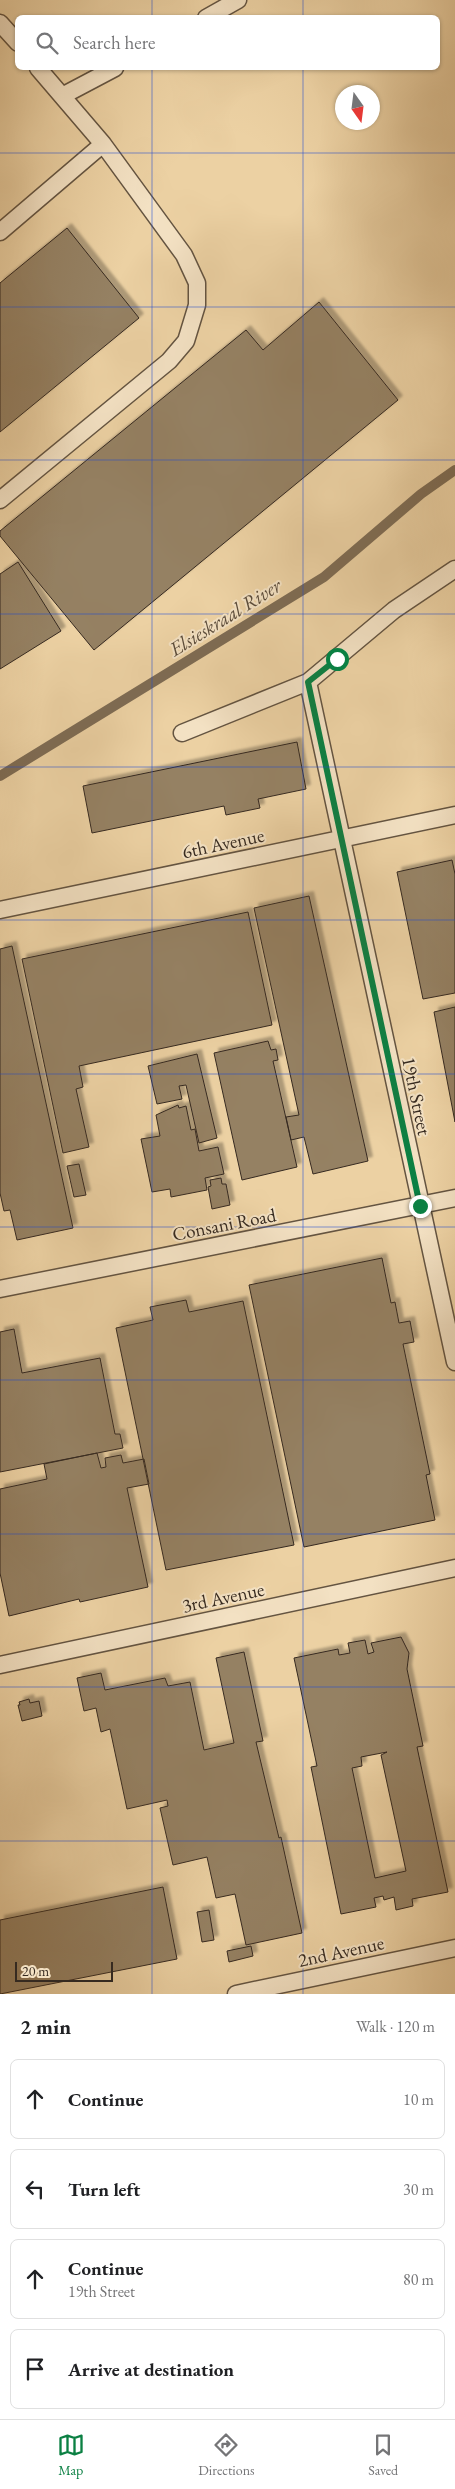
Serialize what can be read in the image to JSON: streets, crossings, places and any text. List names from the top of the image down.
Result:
{
  "streets": {
    "lane": [
      "6th Avenue",
      "19th Street",
      "Consani Road",
      "3rd Avenue",
      "2nd Avenue"
    ]
  },
  "crossings": [
    ["6th Avenue", "19th Street"],
    ["19th Street", "Consani Road"]
  ],
  "water": ["Elsieskraal River"],
  "scale_bar": "20 m",
  "north": "bottom",
  "page": {
    "search": "Search here",
    "scale": "20 m",
    "heading": ["2 min", "Walk · 120 m"],
    "list": [
      ["Continue", "10 m"],
      ["Turn left", "30 m"],
      ["Continue", "19th Street", "80 m"],
      "Arrive at destination"
    ],
    "nav": ["Map", "Directions", "Saved"]
  }
}
